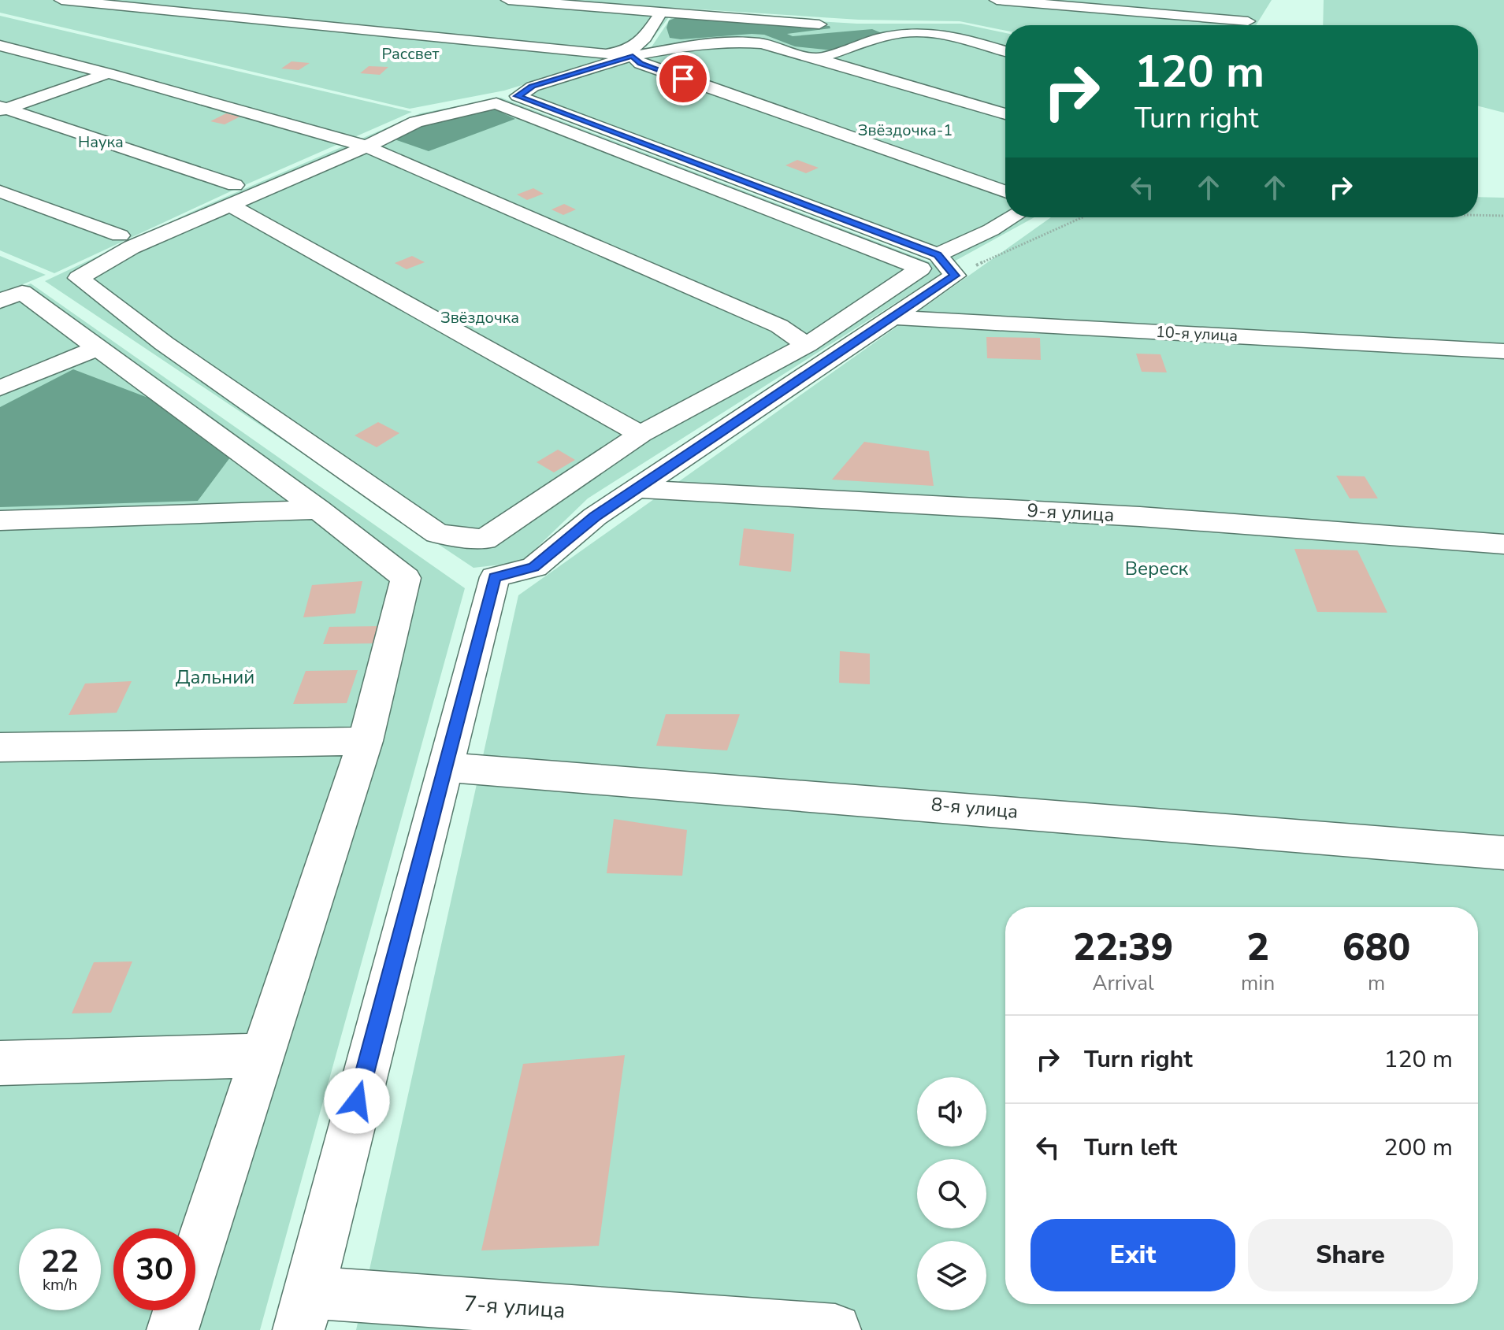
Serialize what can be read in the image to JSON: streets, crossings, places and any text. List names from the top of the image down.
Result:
{
  "streets": {
    "street": [
      "10-я улица",
      "9-я улица",
      "8-я улица",
      "7-я улица"
    ]
  },
  "parks": [
    "Рассвет",
    "Звёздочка-1",
    "Наука",
    "Звёздочка",
    "Вереск",
    "Дальний"
  ],
  "page": {
    "turn": ["120 m", "Turn right"],
    "eta": [
      "22:39",
      "Arrival",
      "2",
      "min",
      "680",
      "m"
    ],
    "list": [
      {
        "name": "Turn right",
        "value": "120 m"
      },
      {
        "name": "Turn left",
        "value": "200 m"
      }
    ],
    "buttons": ["Exit", "Share"],
    "speed": "22 km/h",
    "limit": "30"
  }
}
